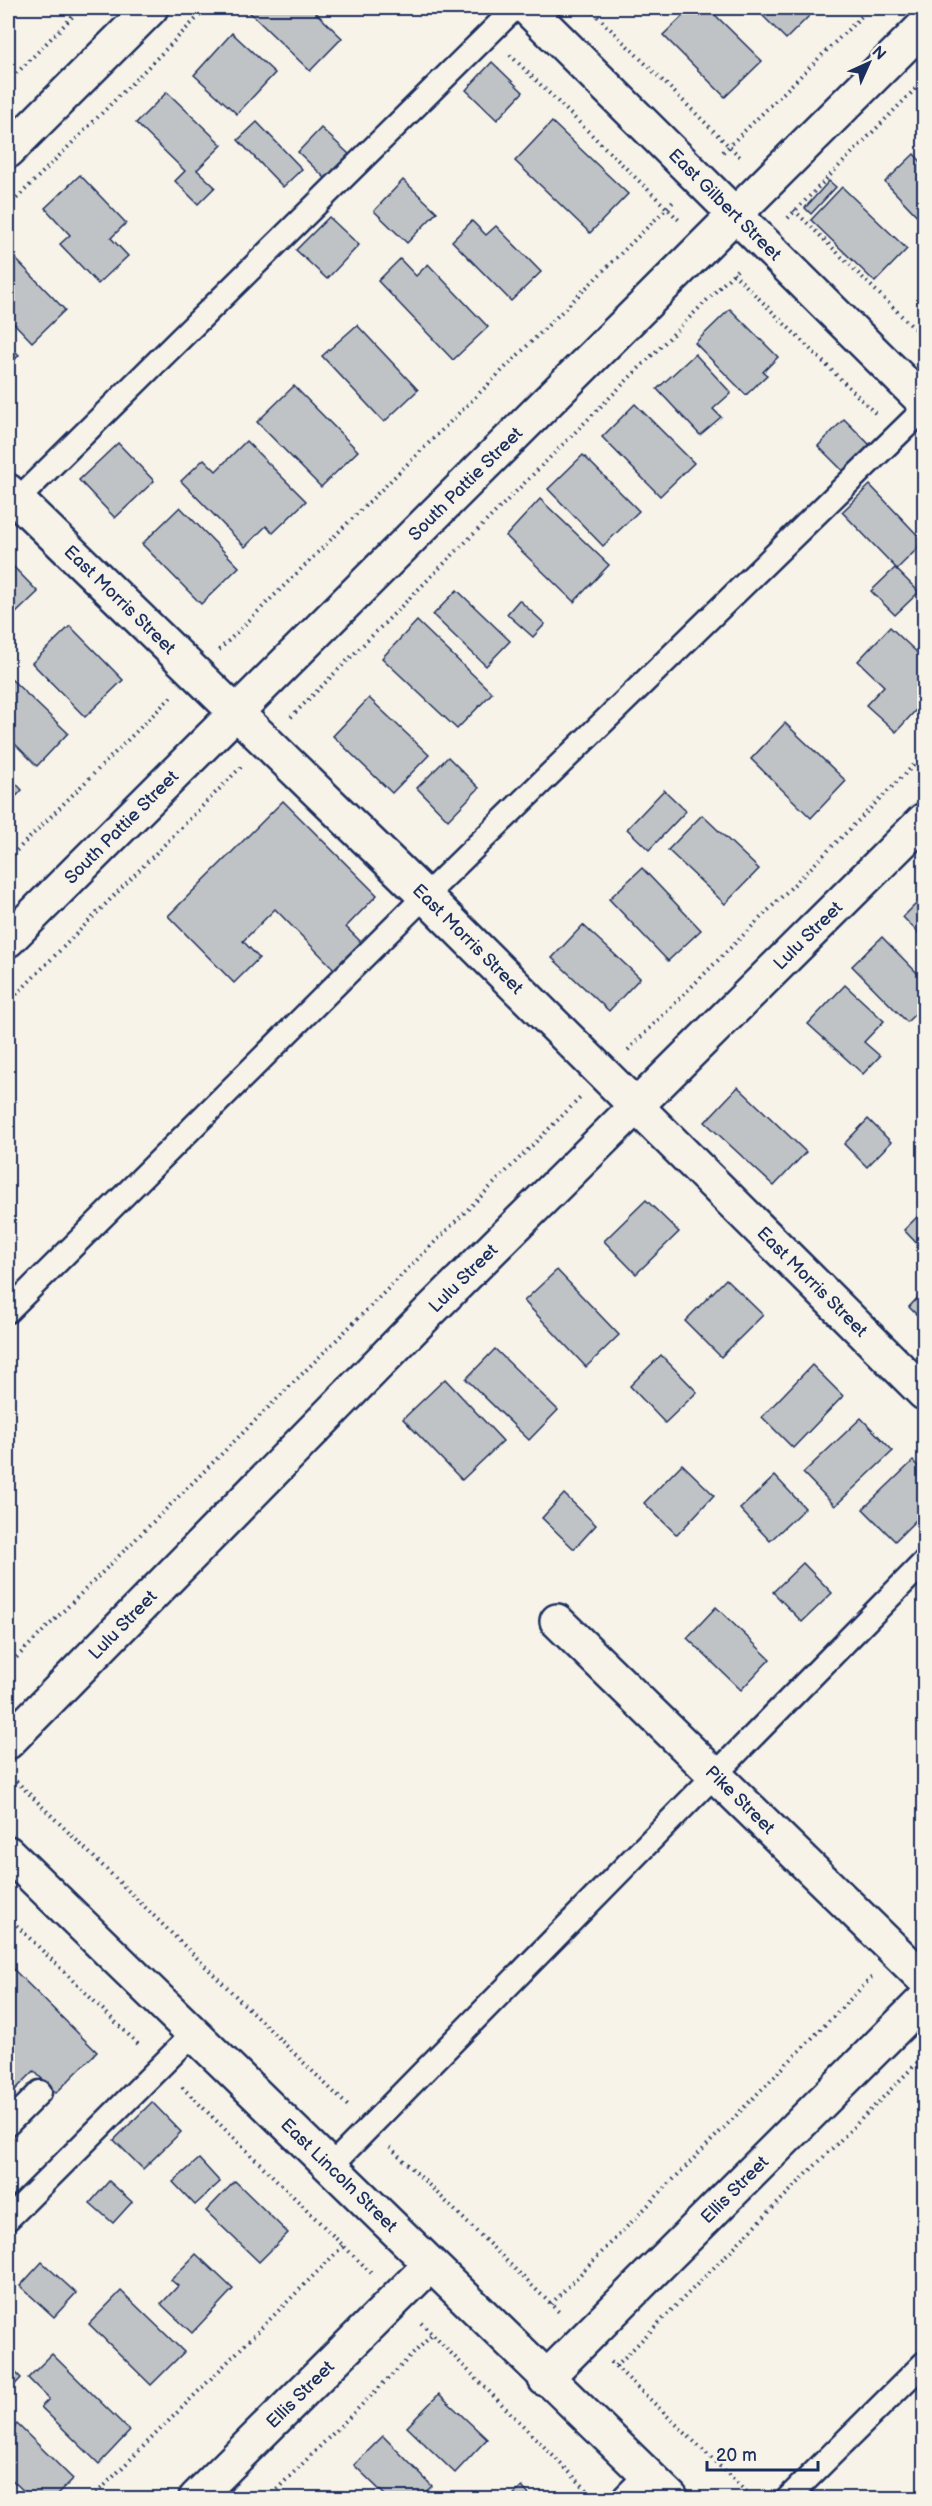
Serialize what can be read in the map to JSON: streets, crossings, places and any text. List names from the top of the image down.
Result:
{
  "streets": {
    "street": [
      "East Gilbert Street",
      "South Pattie Street",
      "East Morris Street",
      "Lulu Street",
      "Pike Street",
      "East Lincoln Street",
      "Ellis Street"
    ]
  },
  "crossings": [
    ["East Gilbert Street", "South Pattie Street"],
    ["South Pattie Street", "East Morris Street"],
    ["East Morris Street", "Lulu Street"],
    ["East Lincoln Street", "Ellis Street"]
  ],
  "scale_bar": "20 m",
  "north": "top right"
}
